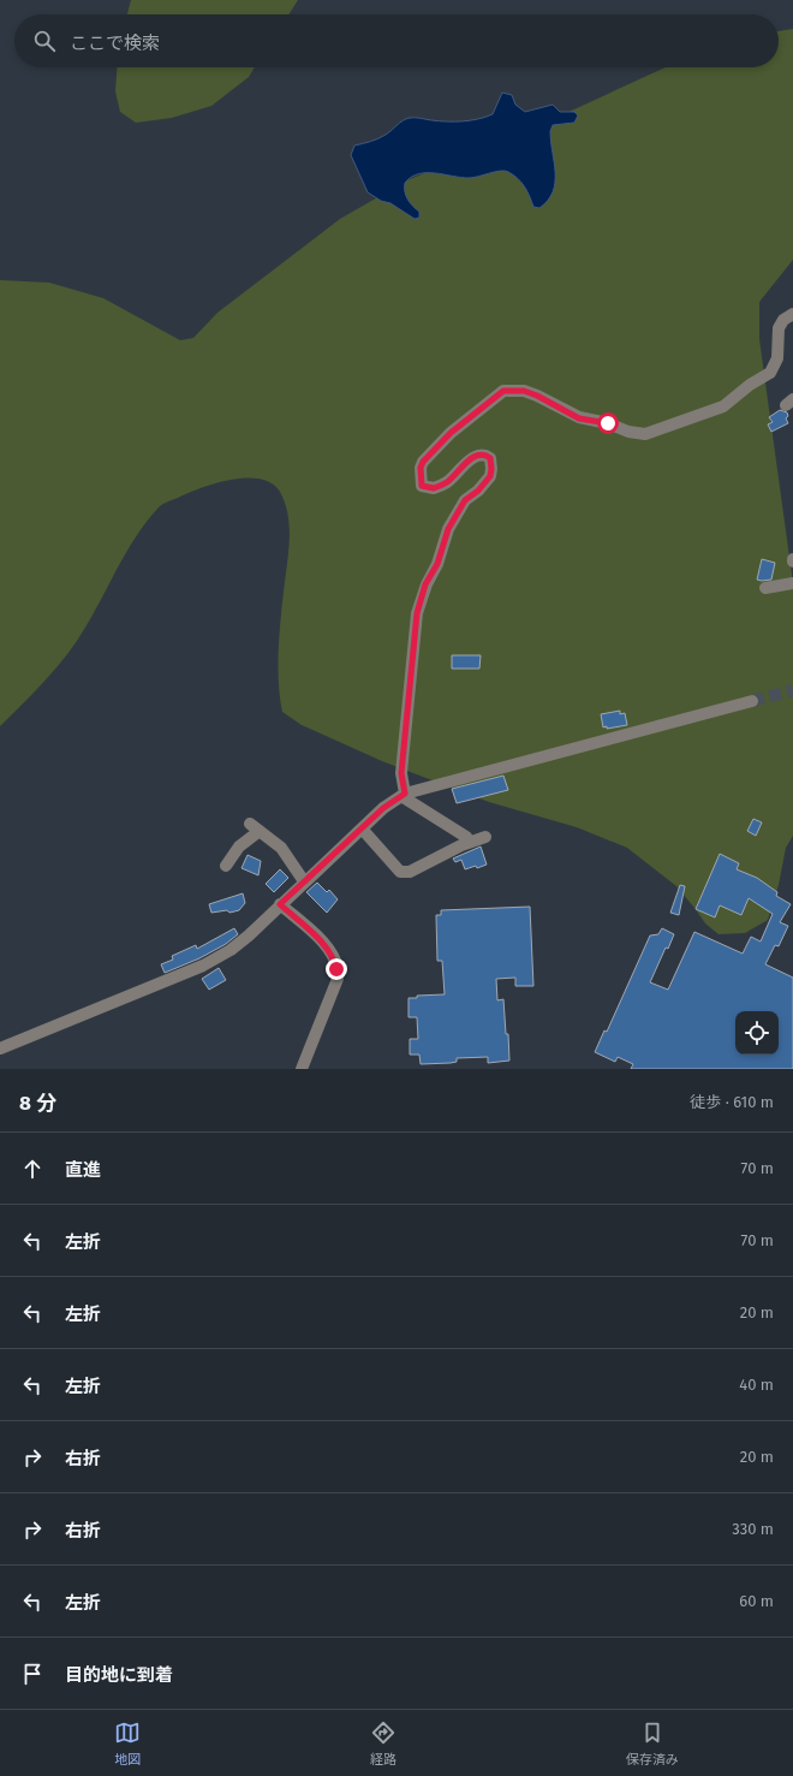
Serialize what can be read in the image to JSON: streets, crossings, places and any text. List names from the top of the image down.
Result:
{
  "page": {
    "search": "ここで検索",
    "heading": ["8 分", "徒歩 · 610 m"],
    "list": [
      ["直進", "70 m"],
      ["左折", "70 m"],
      ["左折", "20 m"],
      ["左折", "40 m"],
      ["右折", "20 m"],
      ["右折", "330 m"],
      ["左折", "60 m"],
      "目的地に到着"
    ],
    "nav": ["地図", "経路", "保存済み"]
  }
}
